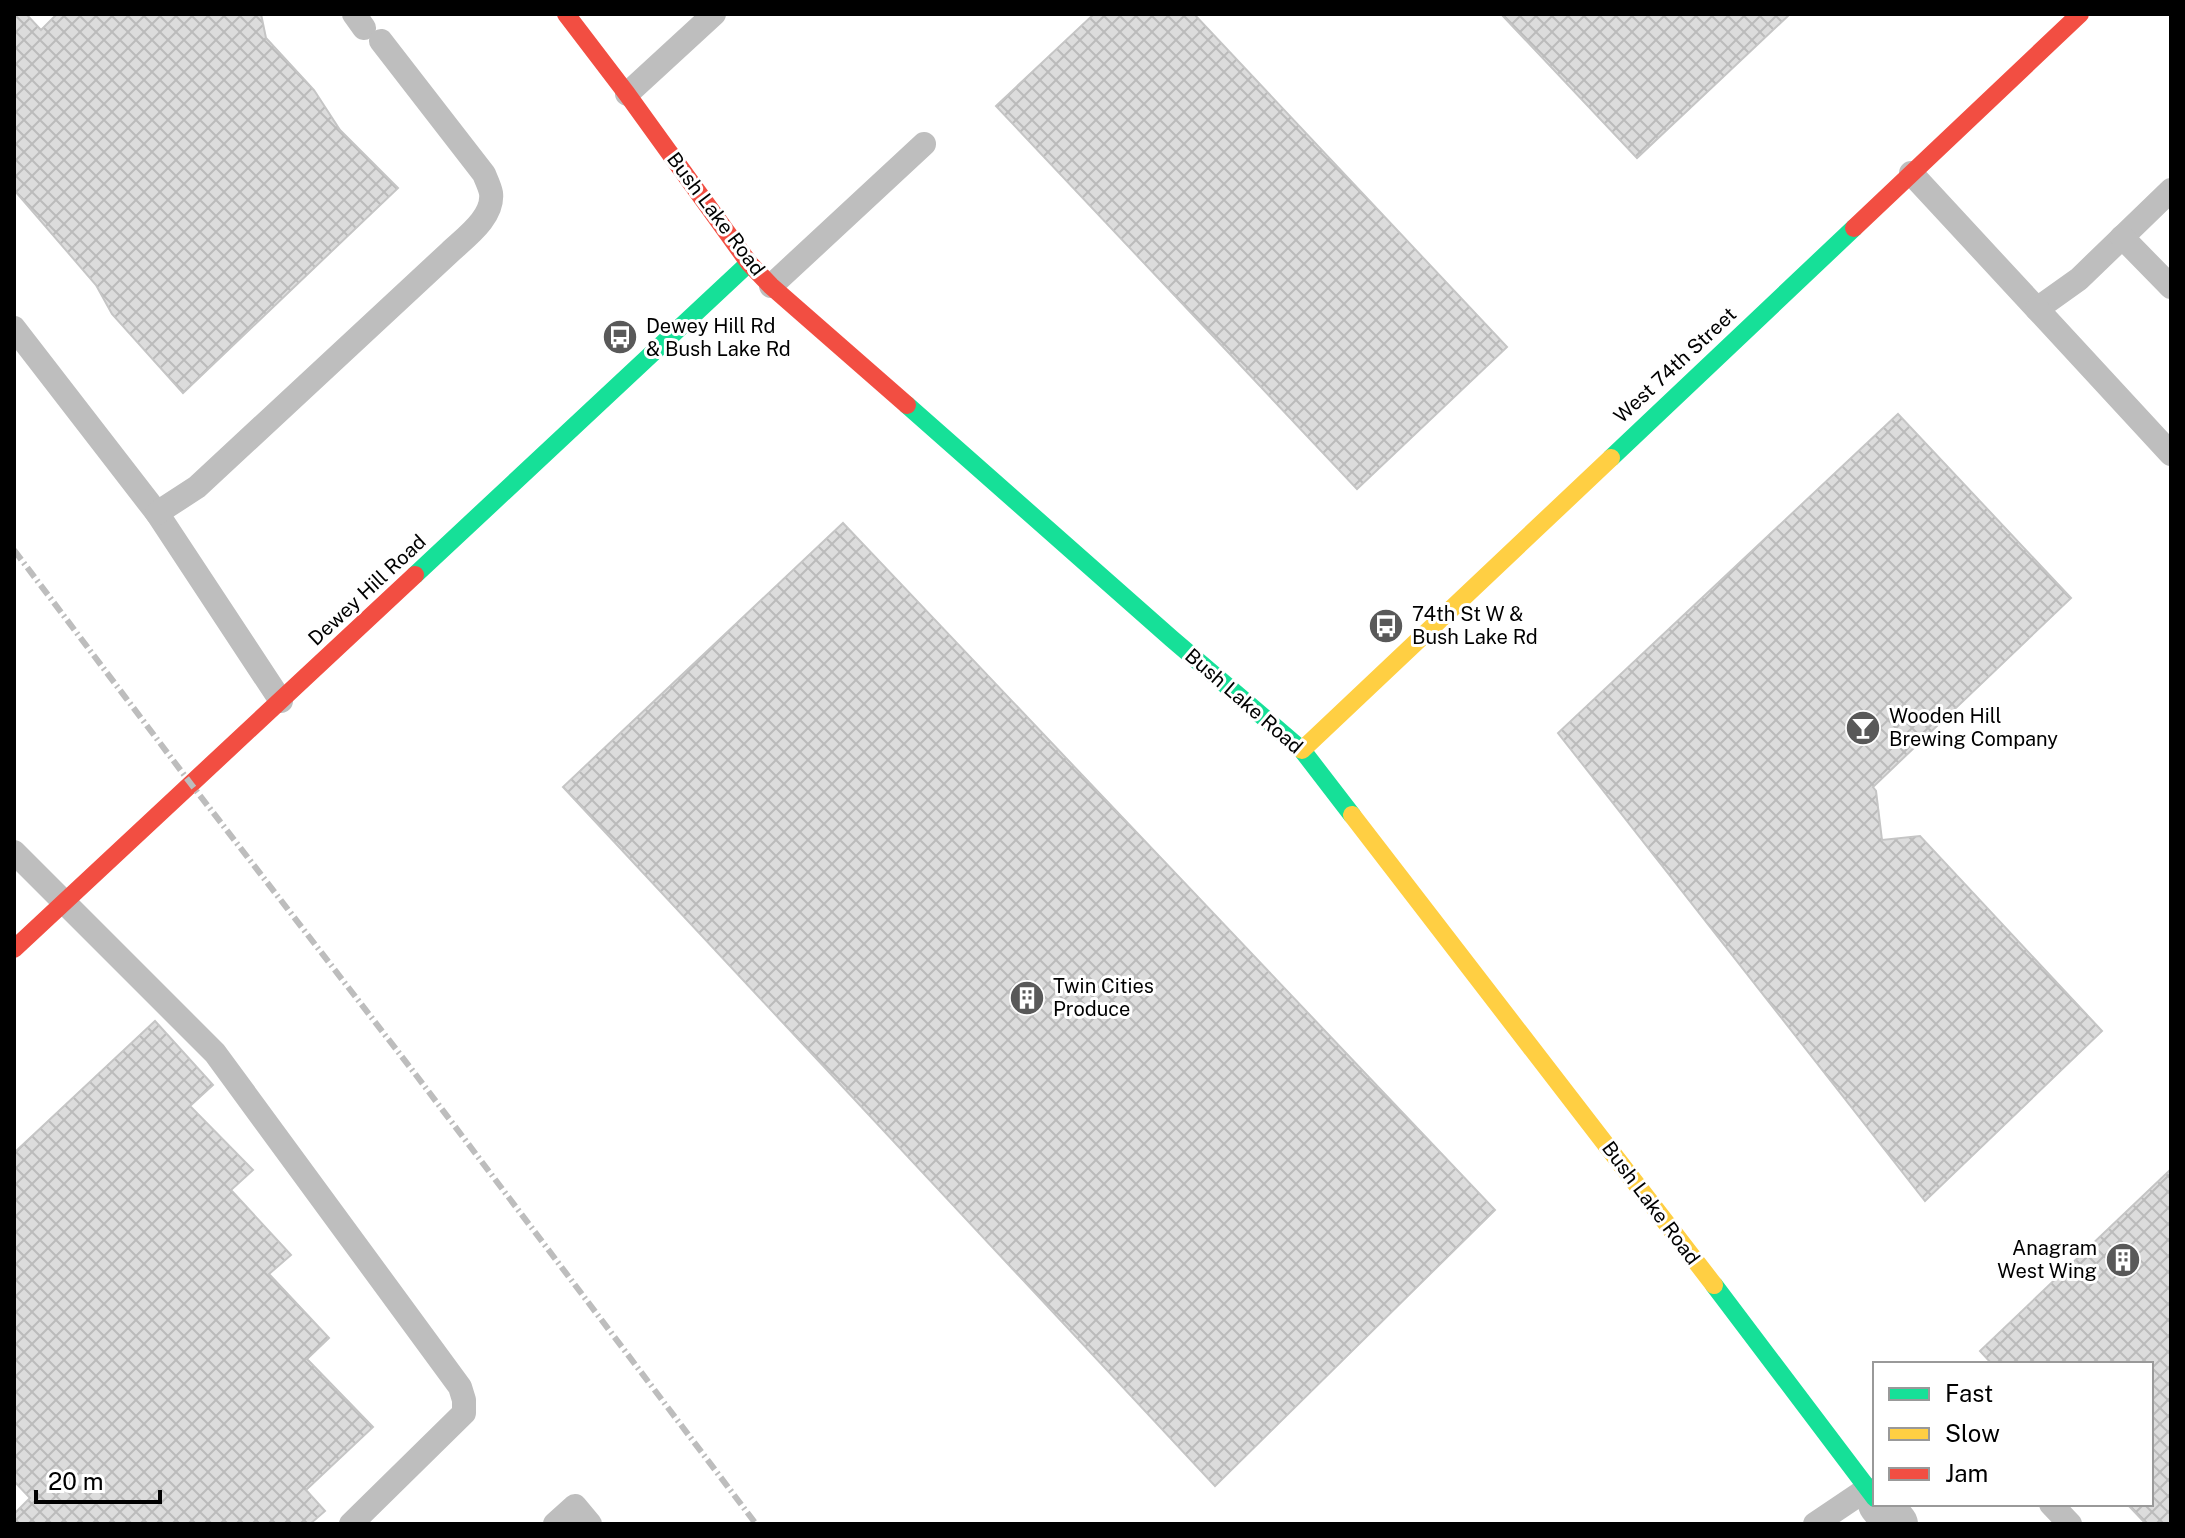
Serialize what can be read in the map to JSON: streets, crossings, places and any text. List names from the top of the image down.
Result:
{
  "streets": {
    "street": ["Bush Lake Road", "West 74th Street", "Dewey Hill Road"]
  },
  "crossings": [
    ["Bush Lake Road", "West 74th Street"],
    ["Bush Lake Road", "Dewey Hill Road"]
  ],
  "places": {
    "bus stop": ["Dewey Hill Rd & Bush Lake Rd", "74th St W & Bush Lake Rd"],
    "bar": ["Wooden Hill Brewing Company"],
    "building": ["Twin Cities Produce", "Anagram West Wing"]
  },
  "legend": ["Fast", "Slow", "Jam"],
  "scale_bar": "20 m"
}
